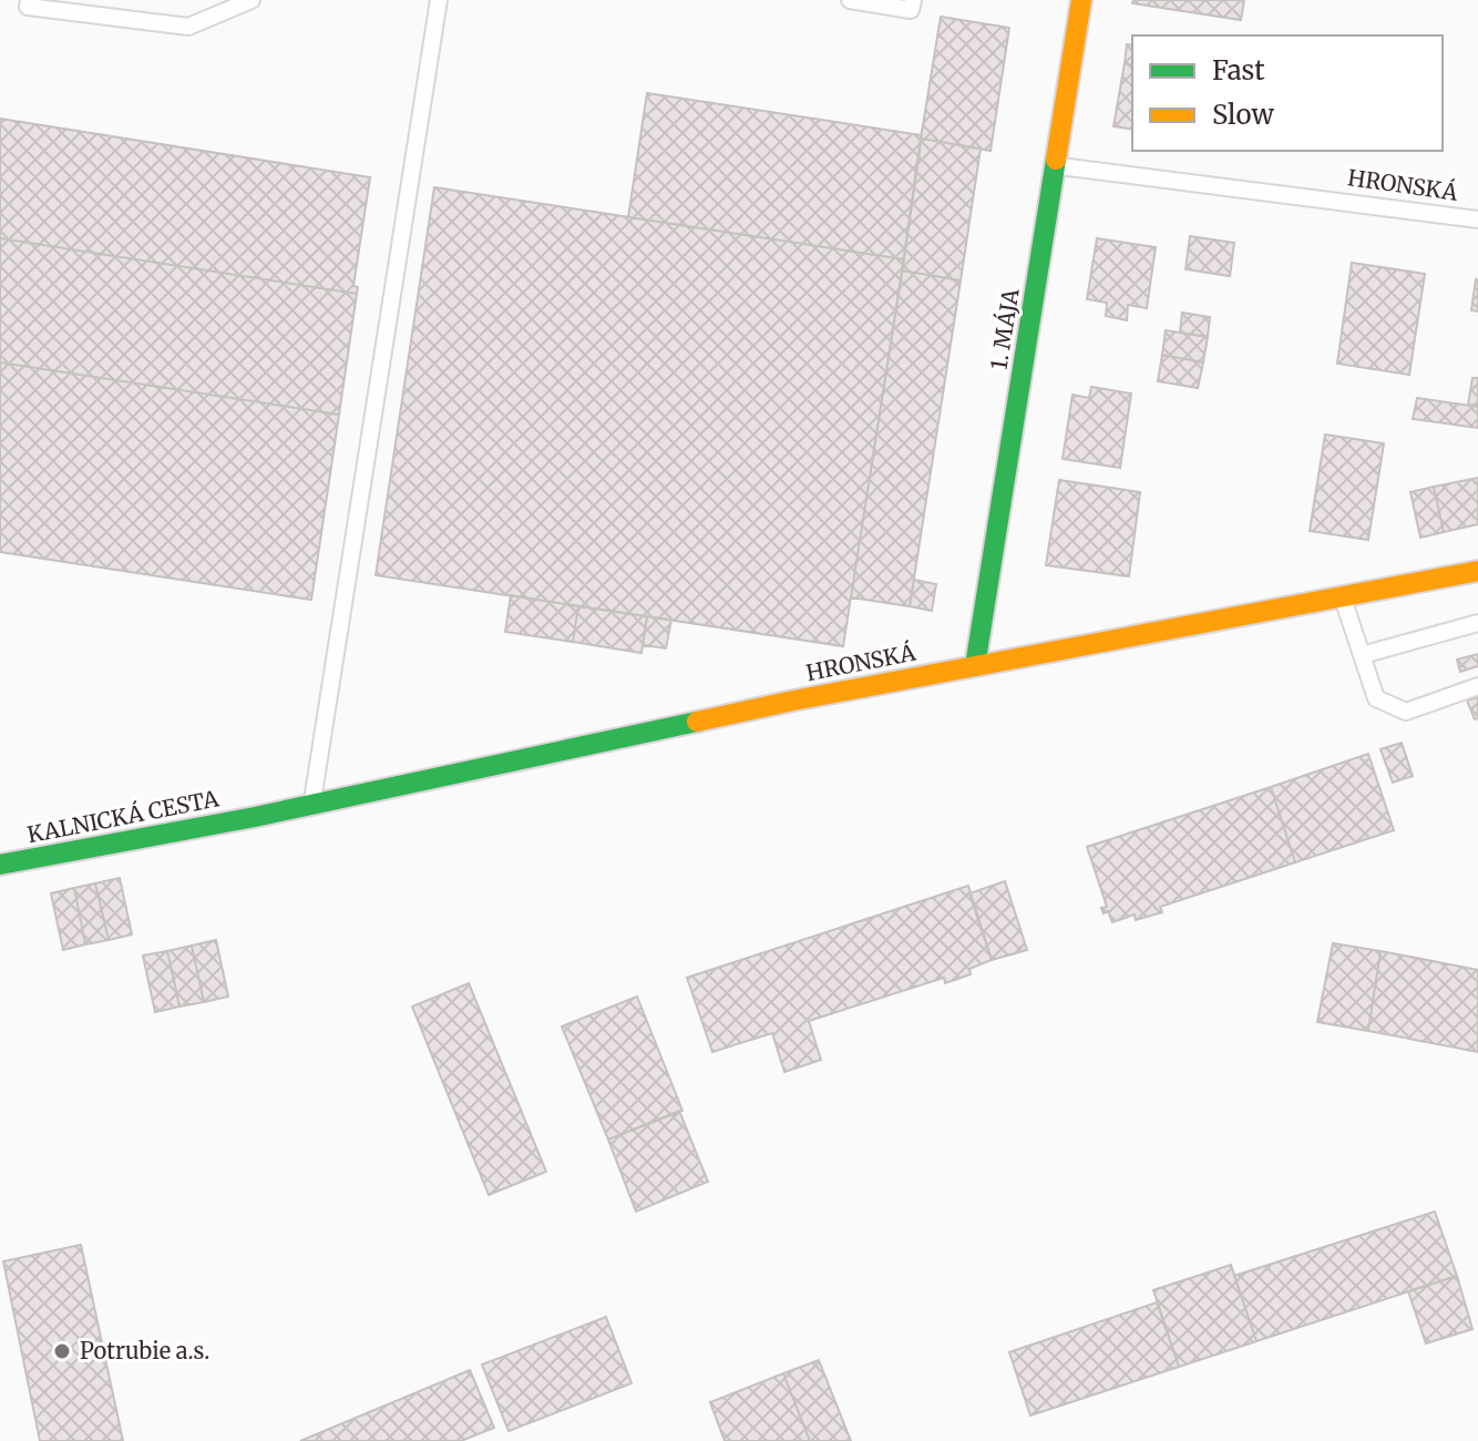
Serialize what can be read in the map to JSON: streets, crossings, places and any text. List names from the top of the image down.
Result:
{
  "streets": {
    "street": ["HRONSKÁ", "1. MÁJA", "KALNICKÁ CESTA"]
  },
  "crossings": [
    ["HRONSKÁ", "1. MÁJA"],
    ["HRONSKÁ", "KALNICKÁ CESTA"]
  ],
  "places": ["Potrubie a.s."],
  "legend": ["Fast", "Slow"]
}
